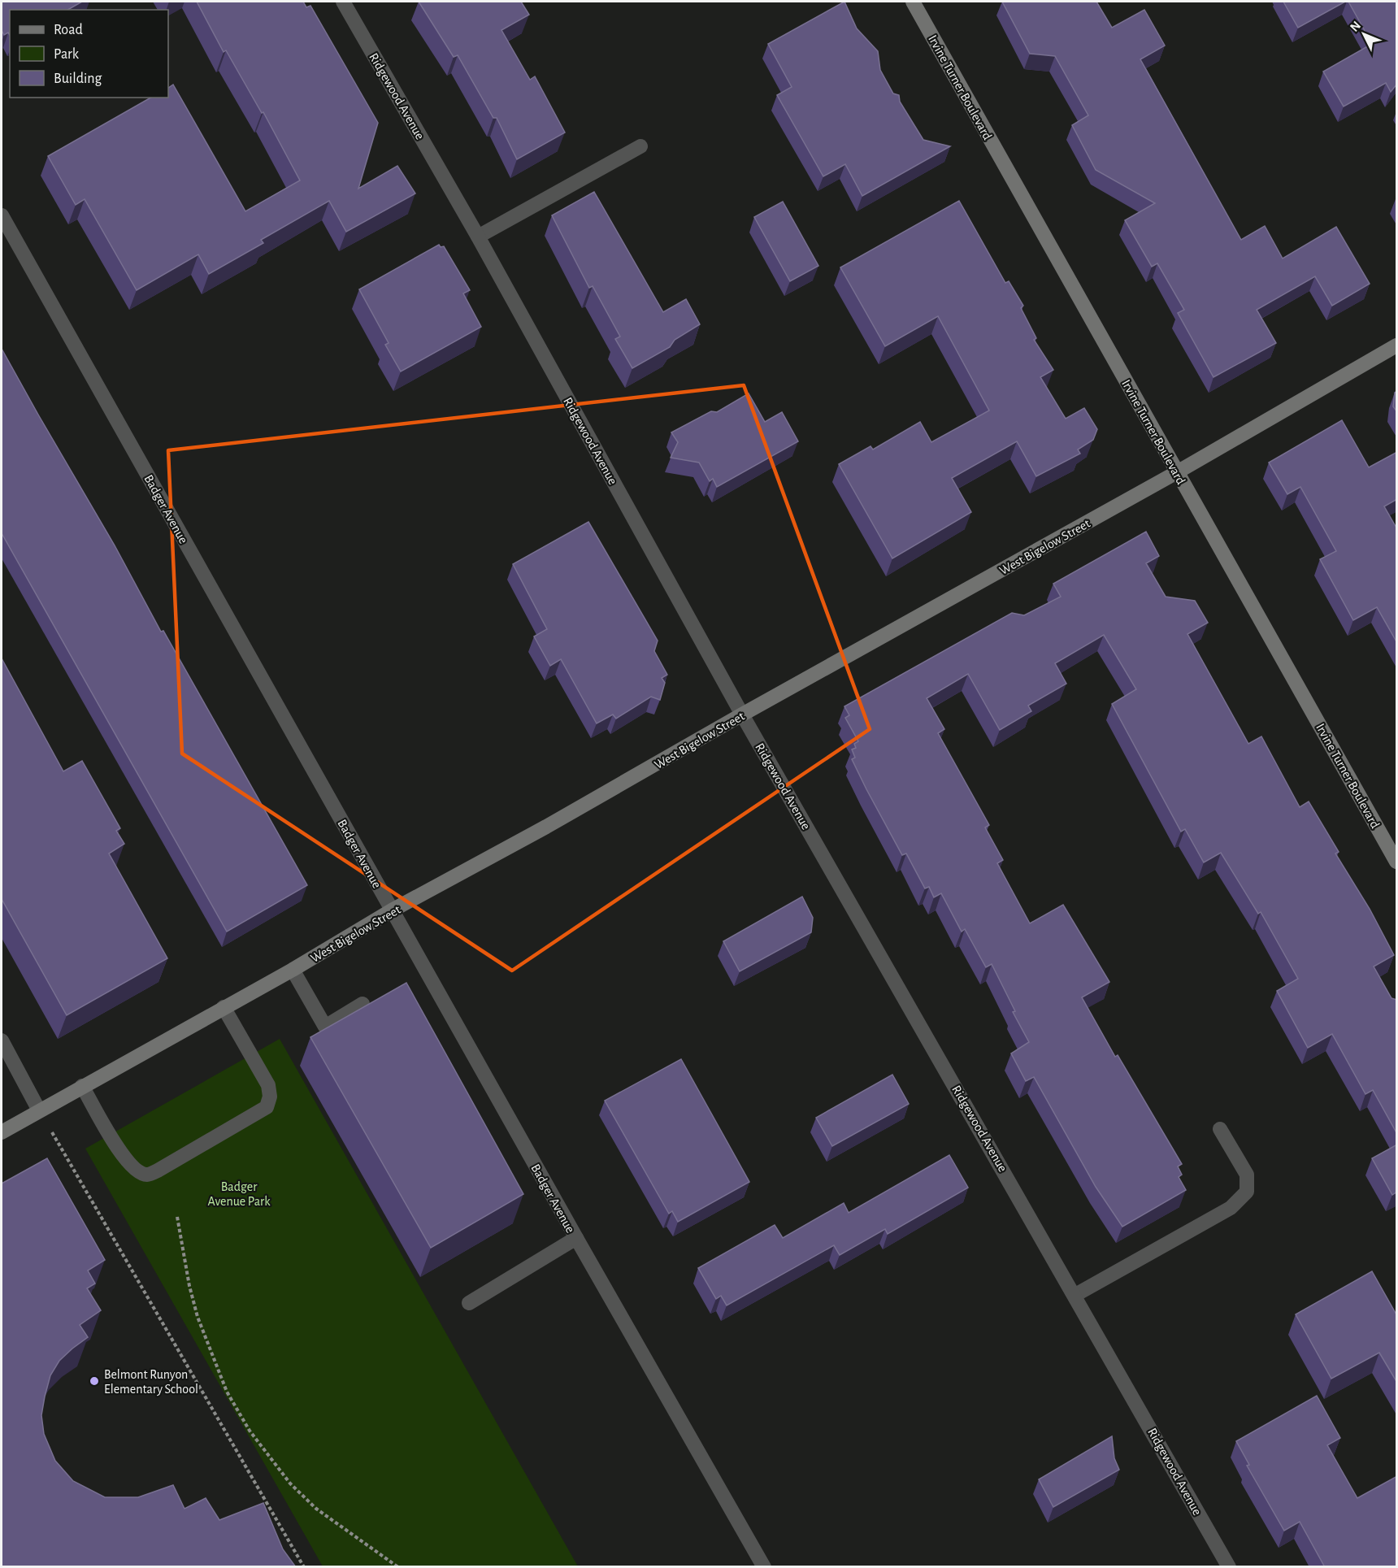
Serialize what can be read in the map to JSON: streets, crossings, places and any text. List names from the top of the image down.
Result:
{
  "streets": {
    "street": [
      "Irvine Turner Boulevard",
      "Ridgewood Avenue",
      "Badger Avenue",
      "West Bigelow Street"
    ]
  },
  "crossings": [
    ["Irvine Turner Boulevard", "West Bigelow Street"],
    ["Ridgewood Avenue", "West Bigelow Street"],
    ["Badger Avenue", "West Bigelow Street"]
  ],
  "parks": ["Badger Avenue Park"],
  "places": ["Belmont Runyon Elementary School"],
  "legend": ["Road", "Park", "Building"],
  "north": "top left"
}
